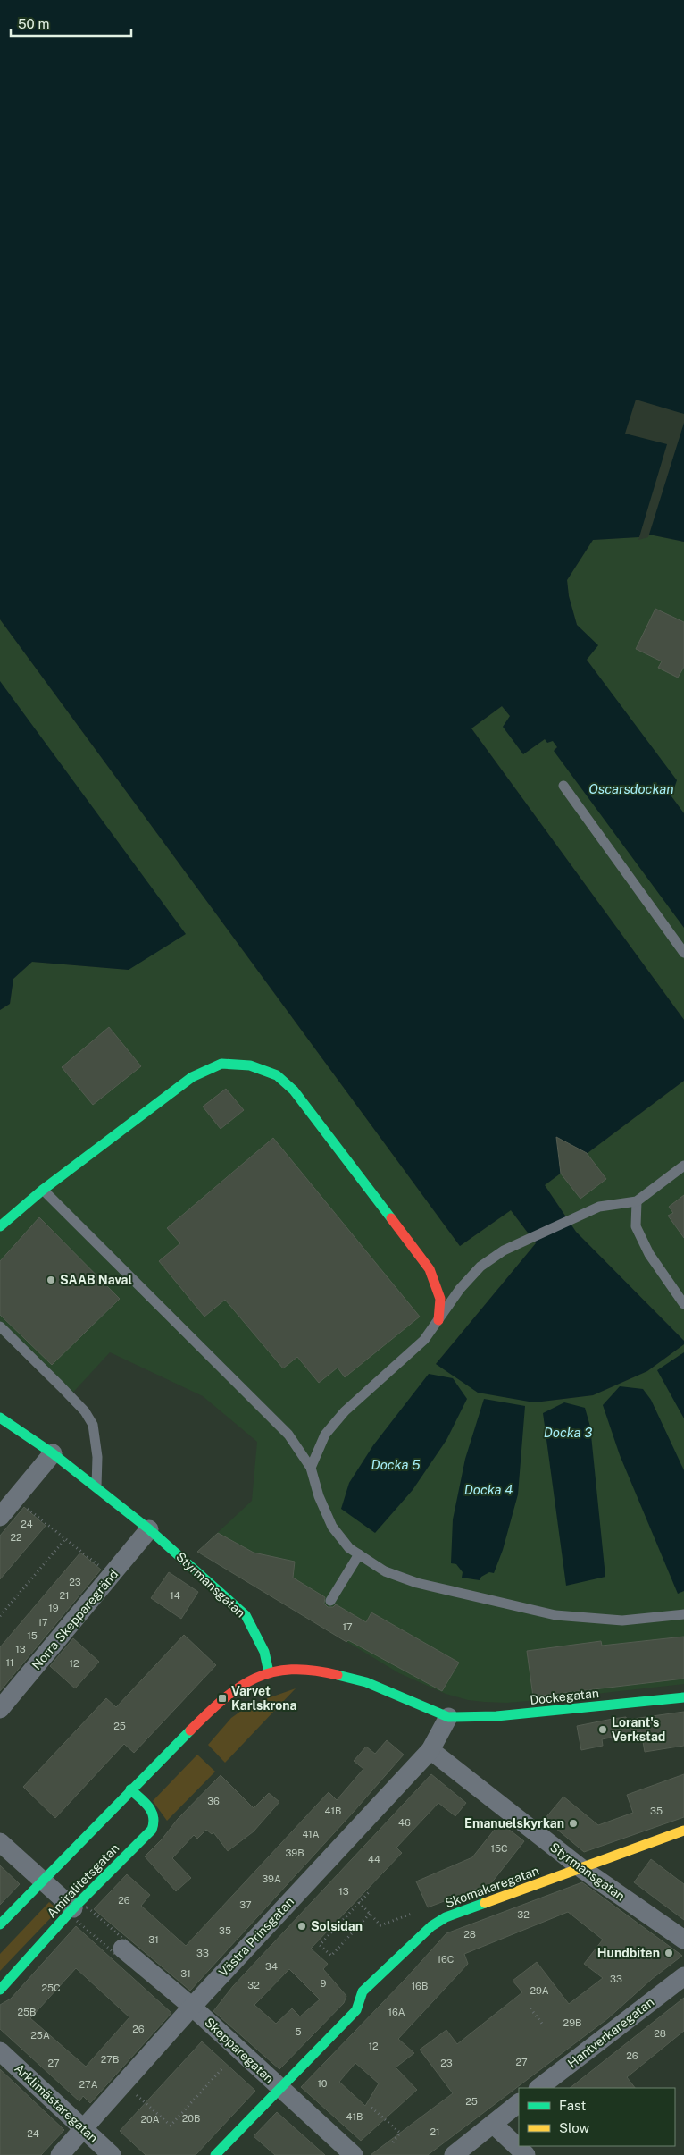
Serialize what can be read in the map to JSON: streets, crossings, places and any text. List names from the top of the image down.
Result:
{
  "streets": {
    "street": [
      "Styrmansgatan",
      "Norra Skepparegränd",
      "Dockegatan",
      "Amiralitetsgatan",
      "Skomakaregatan",
      "Västra Prinsgatan",
      "Hantverkaregatan",
      "Skepparegatan",
      "Arklimästaregatan"
    ]
  },
  "crossings": [
    ["Styrmansgatan", "Norra Skepparegränd"],
    ["Styrmansgatan", "Skomakaregatan"],
    ["Styrmansgatan", "Västra Prinsgatan"],
    ["Dockegatan", "Västra Prinsgatan"],
    ["Skomakaregatan", "Skepparegatan"],
    ["Västra Prinsgatan", "Skepparegatan"],
    ["Västra Prinsgatan", "Arklimästaregatan"]
  ],
  "water": [
    "Oscarsdockan",
    "Docka 3",
    "Docka 5",
    "Docka 4"
  ],
  "places": {
    "other": [
      "SAAB Naval",
      "Lorant's Verkstad",
      "Emanuelskyrkan",
      "Solsidan",
      "Hundbiten"
    ],
    "transit": ["Varvet Karlskrona"]
  },
  "house_numbers": [
    "24",
    "22",
    "23",
    "21",
    "14",
    "19",
    "17",
    "17",
    "15",
    "13",
    "11",
    "12",
    "25",
    "36",
    "41B",
    "35",
    "46",
    "41A",
    "15C",
    "39B",
    "44",
    "39A",
    "13",
    "26",
    "37",
    "32",
    "35",
    "28",
    "31",
    "33",
    "16C",
    "34",
    "31",
    "33",
    "9",
    "32",
    "16B",
    "25C",
    "29A",
    "25B",
    "16A",
    "29B",
    "26",
    "5",
    "28",
    "25A",
    "12",
    "26",
    "27B",
    "27",
    "27",
    "23",
    "10",
    "27A",
    "25",
    "41B",
    "20B",
    "20A",
    "21",
    "24"
  ],
  "legend": ["Fast", "Slow"],
  "scale_bar": "50 m"
}
